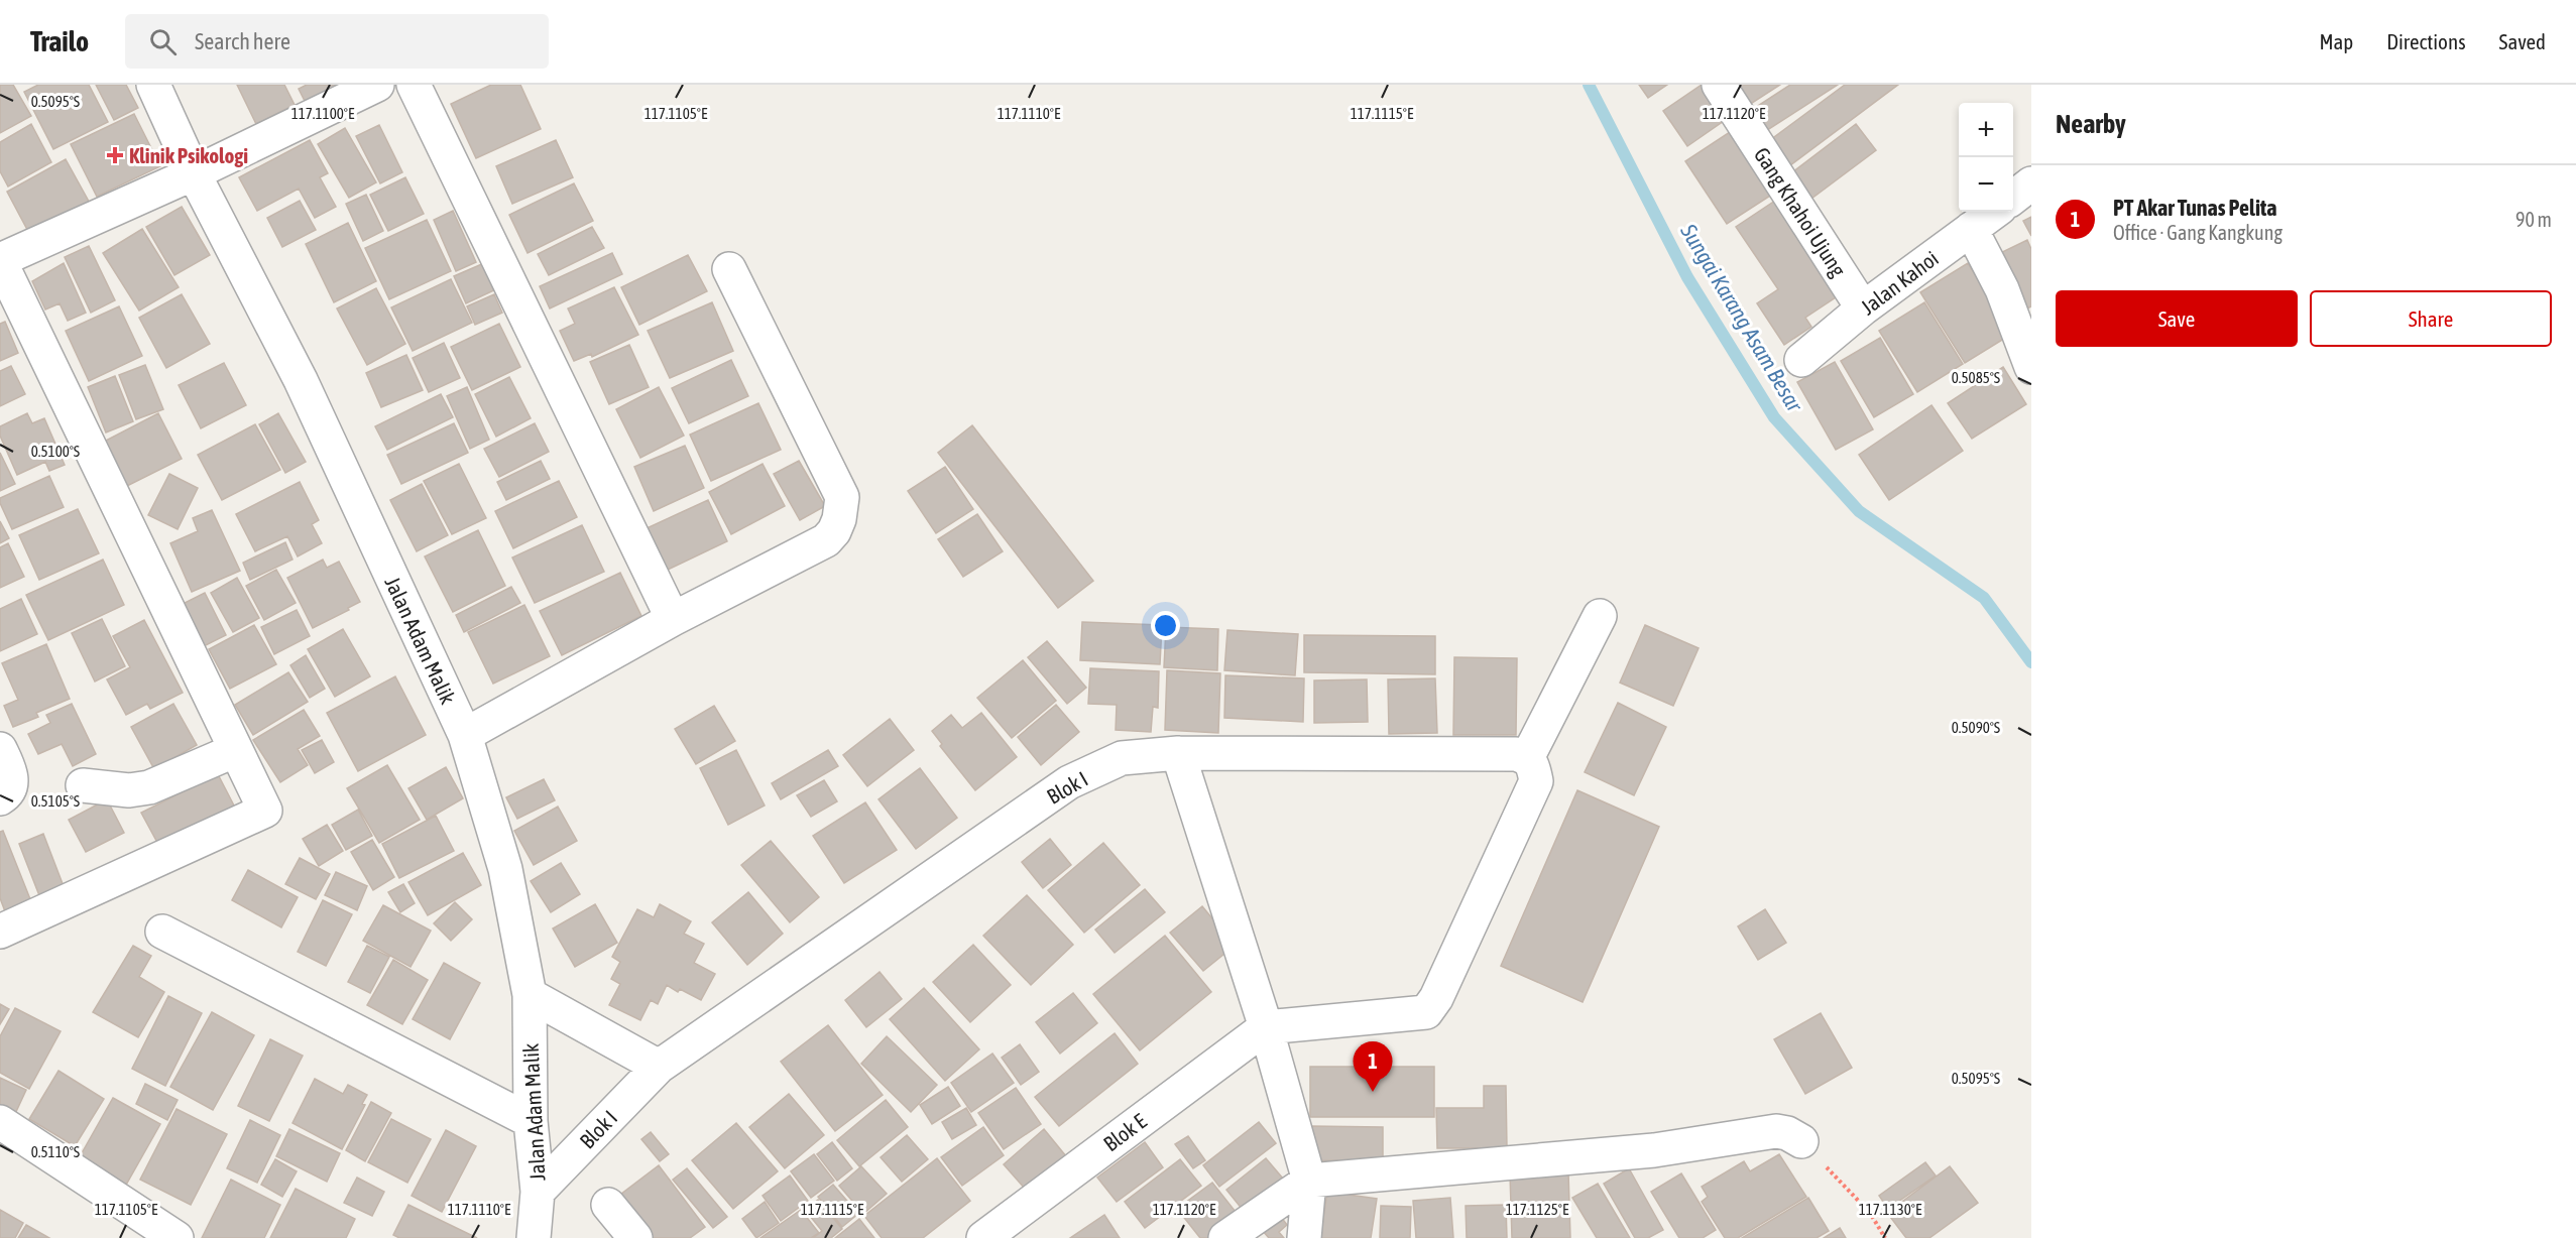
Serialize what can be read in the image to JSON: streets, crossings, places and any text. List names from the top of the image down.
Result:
{
  "streets": {
    "street": [
      "Gang Khahoi Ujung",
      "Jalan Kahoi",
      "Jalan Adam Malik",
      "Blok I",
      "Blok E"
    ]
  },
  "crossings": [
    ["Gang Khahoi Ujung", "Jalan Kahoi"],
    ["Jalan Adam Malik", "Blok I"]
  ],
  "water": ["Sungai Karang Asam Besar"],
  "places": {
    "health": ["Klinik Psikologi"]
  },
  "page": {
    "header": "Trailo",
    "search": "Search here",
    "nav": ["Map", "Directions", "Saved"],
    "heading": "Nearby",
    "map_buttons": ["+", "−"],
    "list": [
      {
        "mark": "1",
        "name": "PT Akar Tunas Pelita",
        "note": "Office · Gang Kangkung",
        "value": "90 m"
      }
    ],
    "buttons": ["Save", "Share"],
    "pins": "1"
  },
  "coordinates": [
    "0.5095°S",
    "117.1100°E",
    "117.1105°E",
    "117.1115°E",
    "117.1120°E",
    "117.1110°E",
    "0.5085°S",
    "0.5100°S",
    "0.5090°S",
    "0.5105°S",
    "0.5110°S",
    "117.1125°E",
    "117.1130°E"
  ]
}
